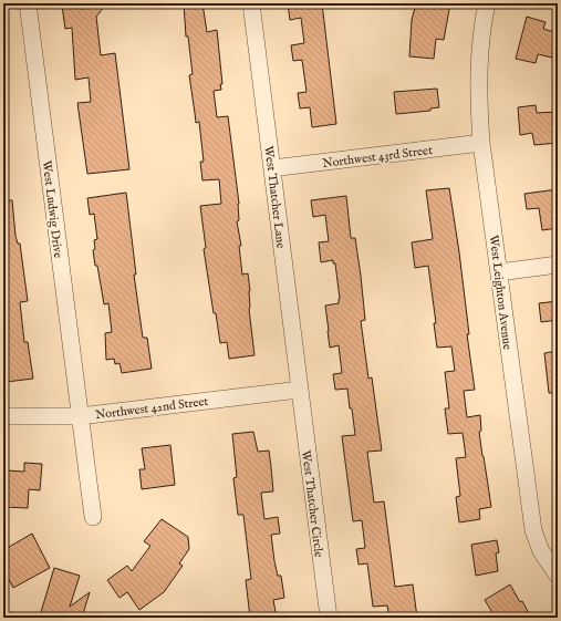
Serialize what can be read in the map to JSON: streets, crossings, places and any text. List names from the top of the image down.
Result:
{
  "streets": {
    "street": [
      "Northwest 43rd Street",
      "West Thatcher Lane",
      "West Ludwig Drive",
      "West Leighton Avenue",
      "Northwest 42nd Street",
      "West Thatcher Circle"
    ]
  },
  "crossings": [
    ["Northwest 43rd Street", "West Thatcher Lane"],
    ["Northwest 43rd Street", "West Leighton Avenue"],
    ["West Thatcher Lane", "Northwest 42nd Street"],
    ["West Thatcher Lane", "West Thatcher Circle"],
    ["West Ludwig Drive", "Northwest 42nd Street"],
    ["Northwest 42nd Street", "West Thatcher Circle"]
  ]
}
